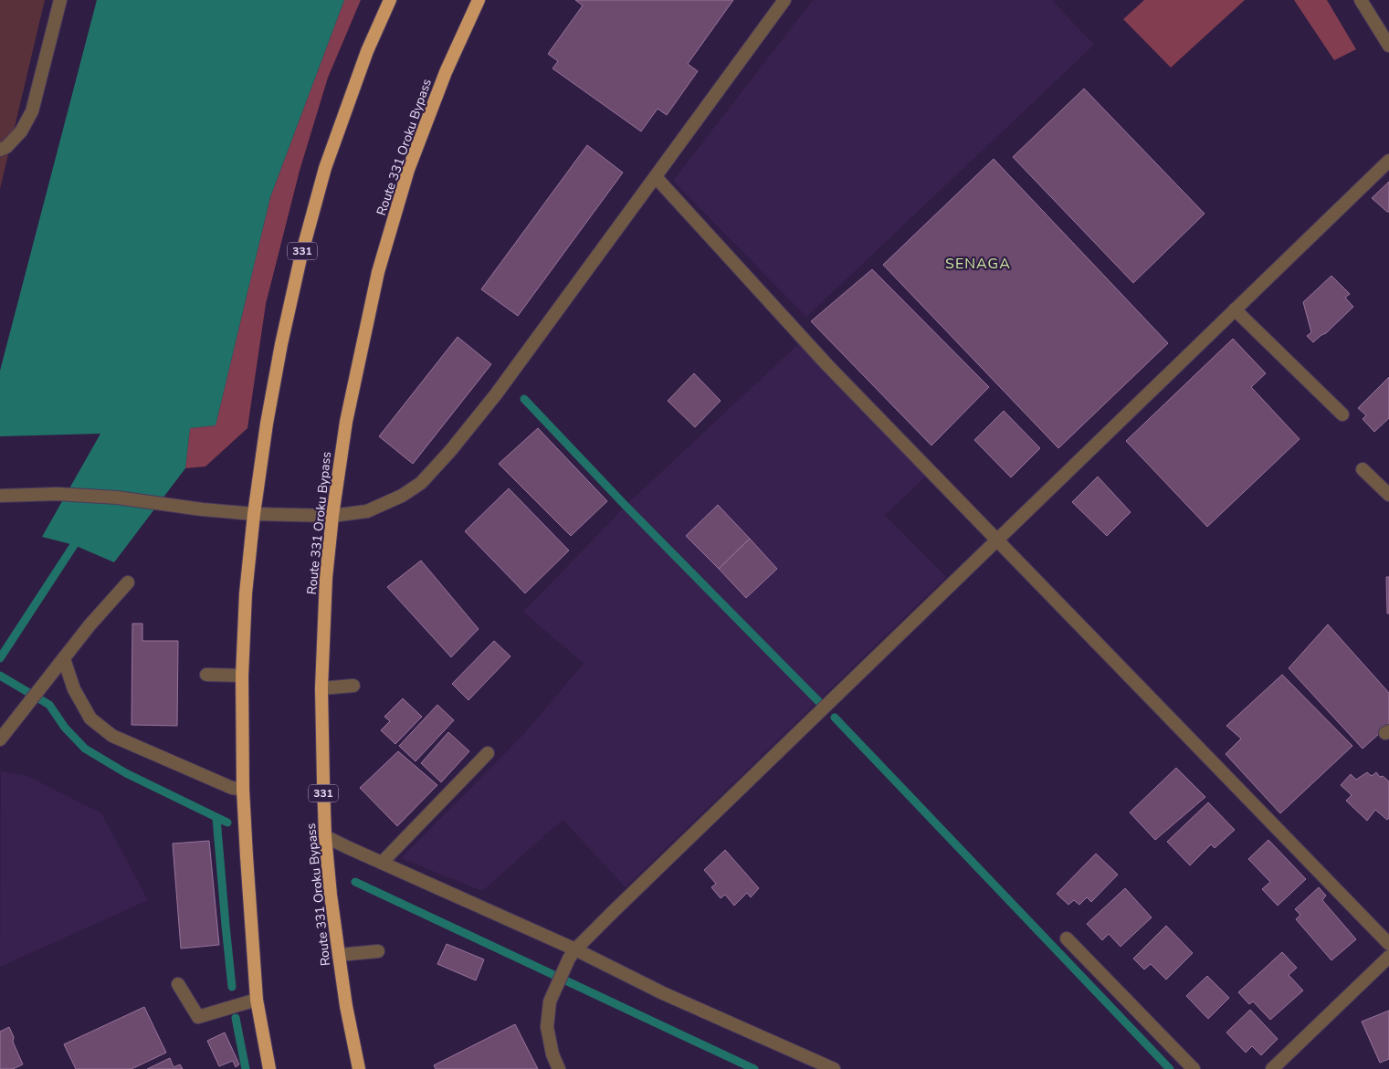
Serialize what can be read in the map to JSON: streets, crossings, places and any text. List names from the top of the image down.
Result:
{
  "streets": {
    "highway": ["Route 331 Oroku Bypass", "331"]
  },
  "districts": ["SENAGA"]
}
